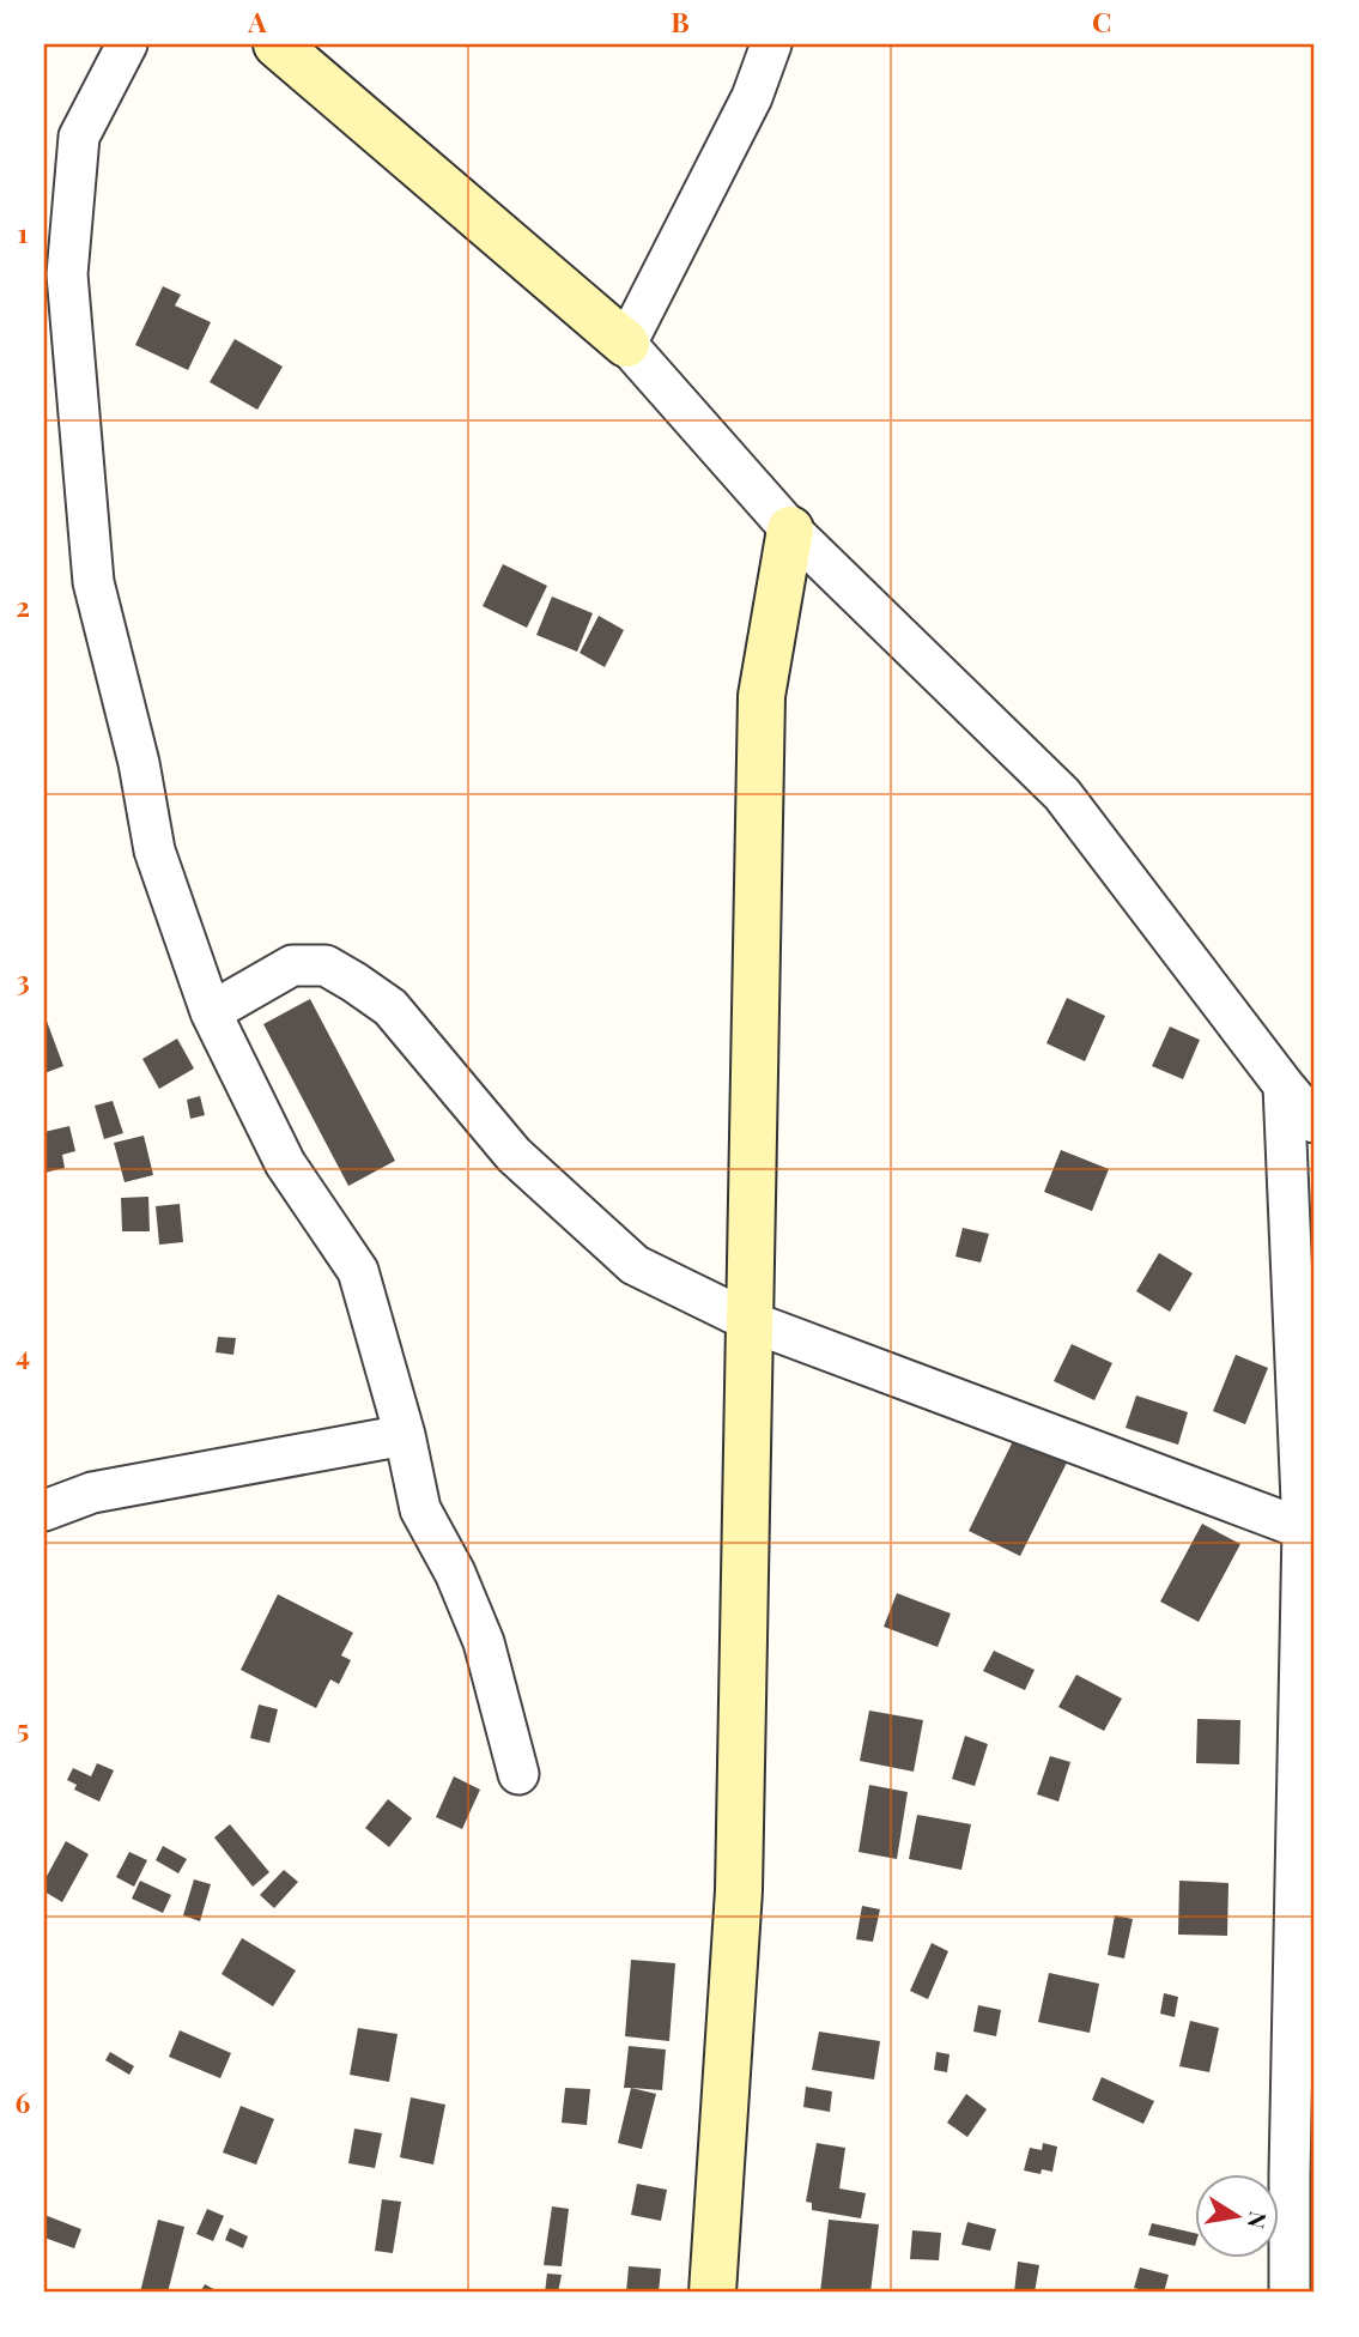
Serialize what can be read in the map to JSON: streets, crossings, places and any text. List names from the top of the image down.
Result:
{
  "north": "right",
  "grid": {
    "columns": ["A", "B", "C"],
    "rows": [
      "1",
      "2",
      "3",
      "4",
      "5",
      "6"
    ]
  }
}
